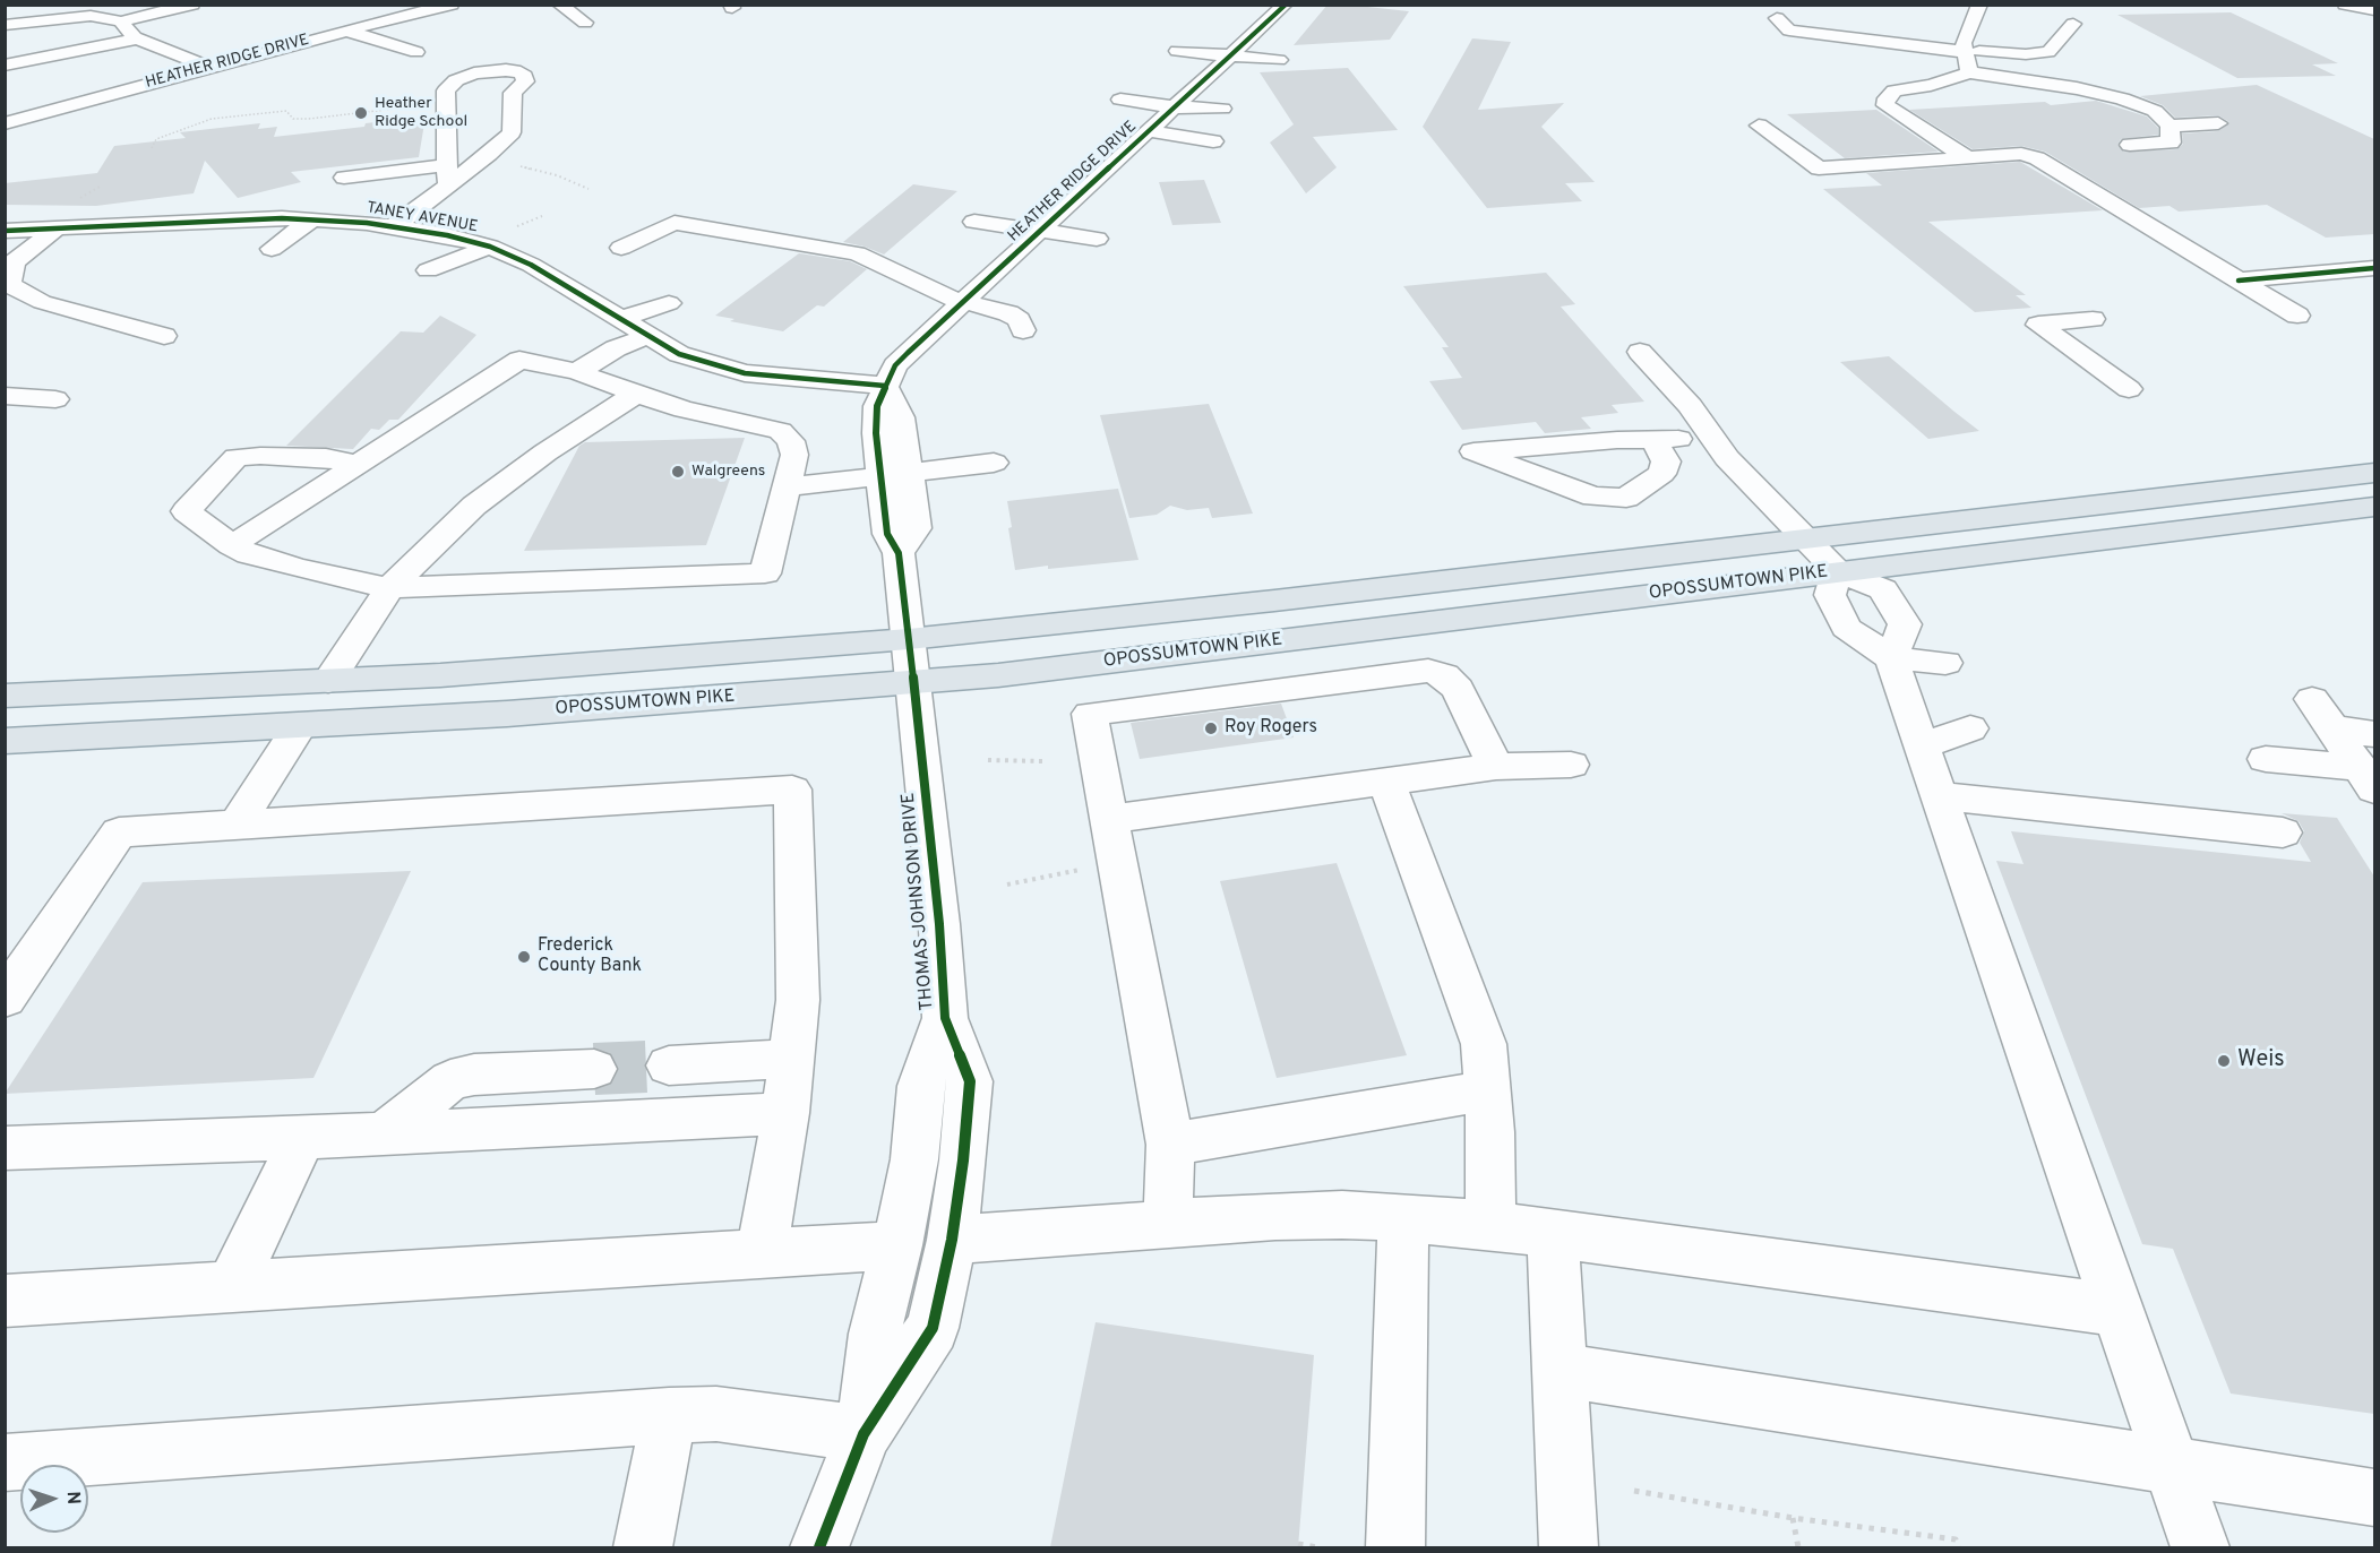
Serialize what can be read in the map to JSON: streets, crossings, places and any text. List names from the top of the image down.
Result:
{
  "streets": {
    "main road": ["OPOSSUMTOWN PIKE"],
    "street": ["HEATHER RIDGE DRIVE", "TANEY AVENUE", "THOMAS JOHNSON DRIVE"]
  },
  "crossings": [
    ["HEATHER RIDGE DRIVE", "TANEY AVENUE"],
    ["HEATHER RIDGE DRIVE", "THOMAS JOHNSON DRIVE"],
    ["TANEY AVENUE", "THOMAS JOHNSON DRIVE"],
    ["OPOSSUMTOWN PIKE", "THOMAS JOHNSON DRIVE"]
  ],
  "places": [
    "Heather Ridge School",
    "Walgreens",
    "Roy Rogers",
    "Frederick County Bank",
    "Weis"
  ],
  "north": "right"
}
